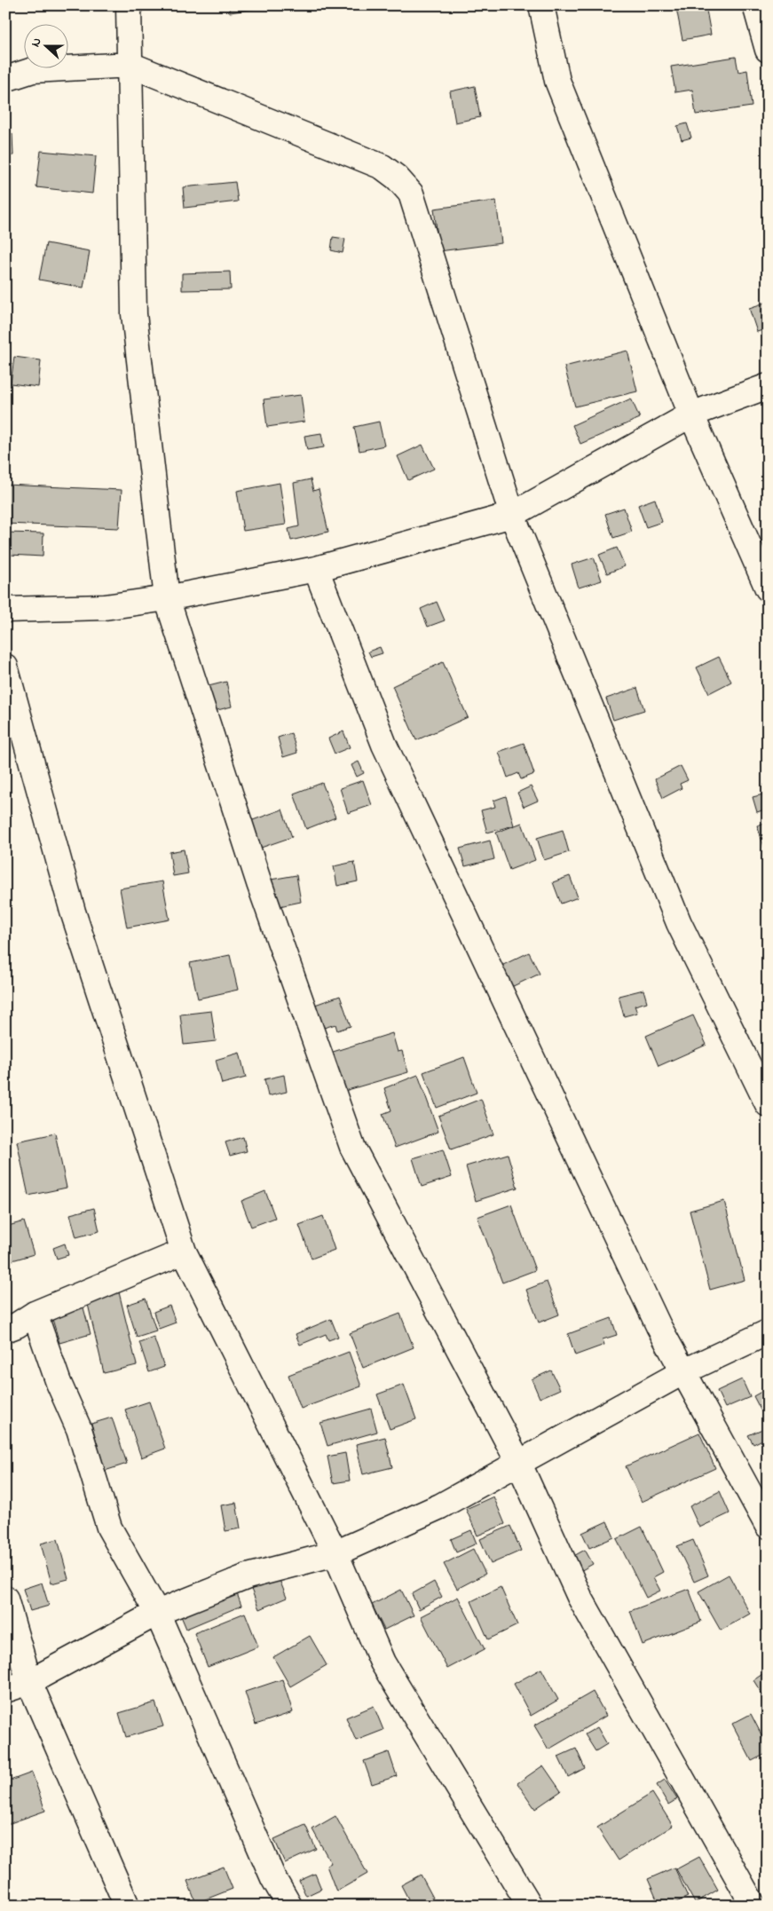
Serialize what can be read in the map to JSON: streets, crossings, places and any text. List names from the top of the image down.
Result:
{
  "north": "left"
}
